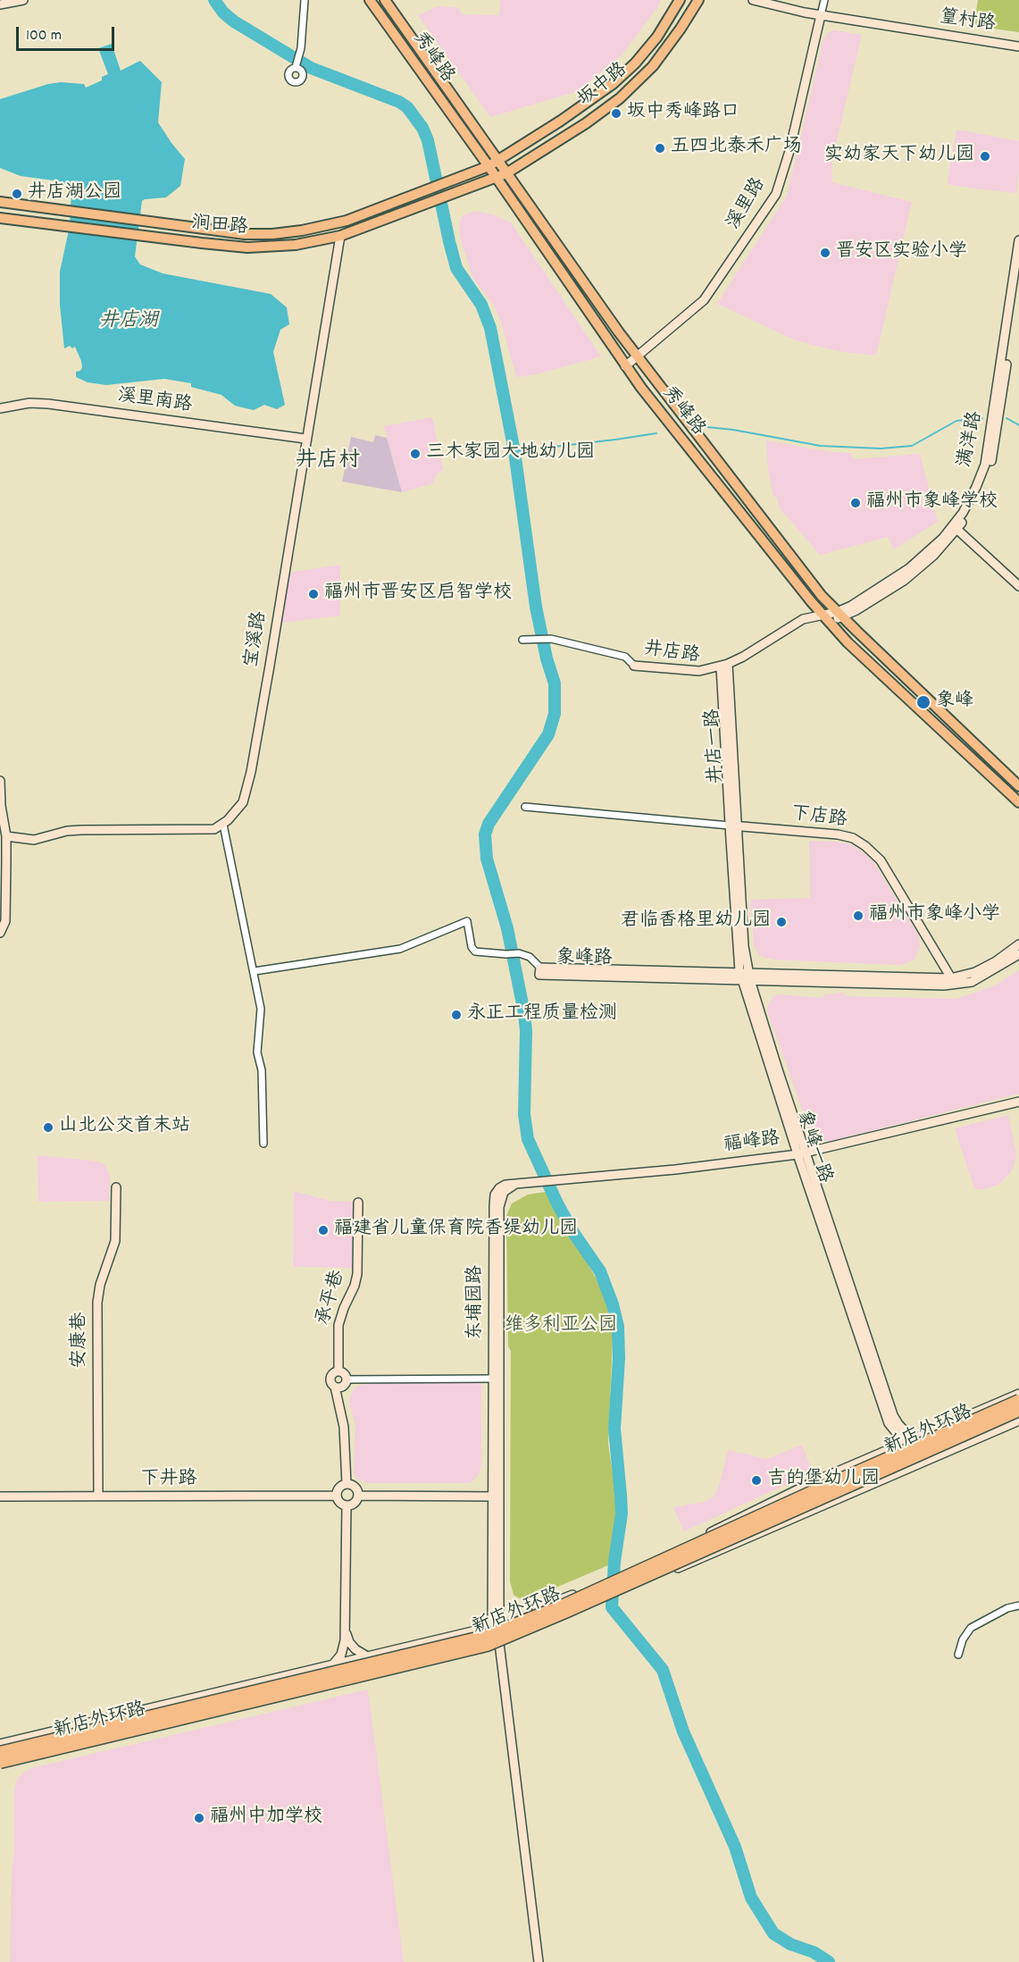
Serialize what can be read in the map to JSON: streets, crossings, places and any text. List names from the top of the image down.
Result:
{
  "streets": {
    "highway": ["新店外环路"],
    "main road": ["秀峰路", "坂中路", "涧田路"],
    "street": [
      "篁村路",
      "溪里路",
      "溪里南路",
      "满洋路",
      "宝溪路",
      "井店路",
      "井店一路",
      "下店路",
      "象峰路",
      "福峰路",
      "象峰一路",
      "承平巷",
      "东埔园路",
      "安康巷",
      "下井路"
    ]
  },
  "crossings": [
    ["篁村路", "溪里路"],
    ["秀峰路", "坂中路"],
    ["秀峰路", "溪里路"],
    ["秀峰路", "涧田路"],
    ["秀峰路", "满洋路"],
    ["秀峰路", "井店路"],
    ["坂中路", "涧田路"],
    ["涧田路", "宝溪路"],
    ["溪里南路", "宝溪路"],
    ["满洋路", "井店路"],
    ["井店路", "井店一路"],
    ["井店一路", "下店路"],
    ["井店一路", "象峰一路"],
    ["下店路", "象峰路"],
    ["下店路", "象峰一路"],
    ["象峰路", "象峰一路"],
    ["福峰路", "象峰一路"],
    ["福峰路", "东埔园路"],
    ["安康巷", "下井路"]
  ],
  "districts": ["井店村"],
  "water": ["井店湖"],
  "parks": ["维多利亚公园"],
  "places": [
    "坂中秀峰路口",
    "五四北泰禾广场",
    "实幼家天下幼儿园",
    "井店湖公园",
    "晋安区实验小学",
    "三木家园大地幼儿园",
    "福州市象峰学校",
    "福州市晋安区启智学校",
    "象峰",
    "福州市象峰小学",
    "君临香格里幼儿园",
    "永正工程质量检测",
    "山北公交首末站",
    "福建省儿童保育院香缇幼儿园",
    "吉的堡幼儿园",
    "福州中加学校"
  ],
  "scale_bar": "100 m"
}
